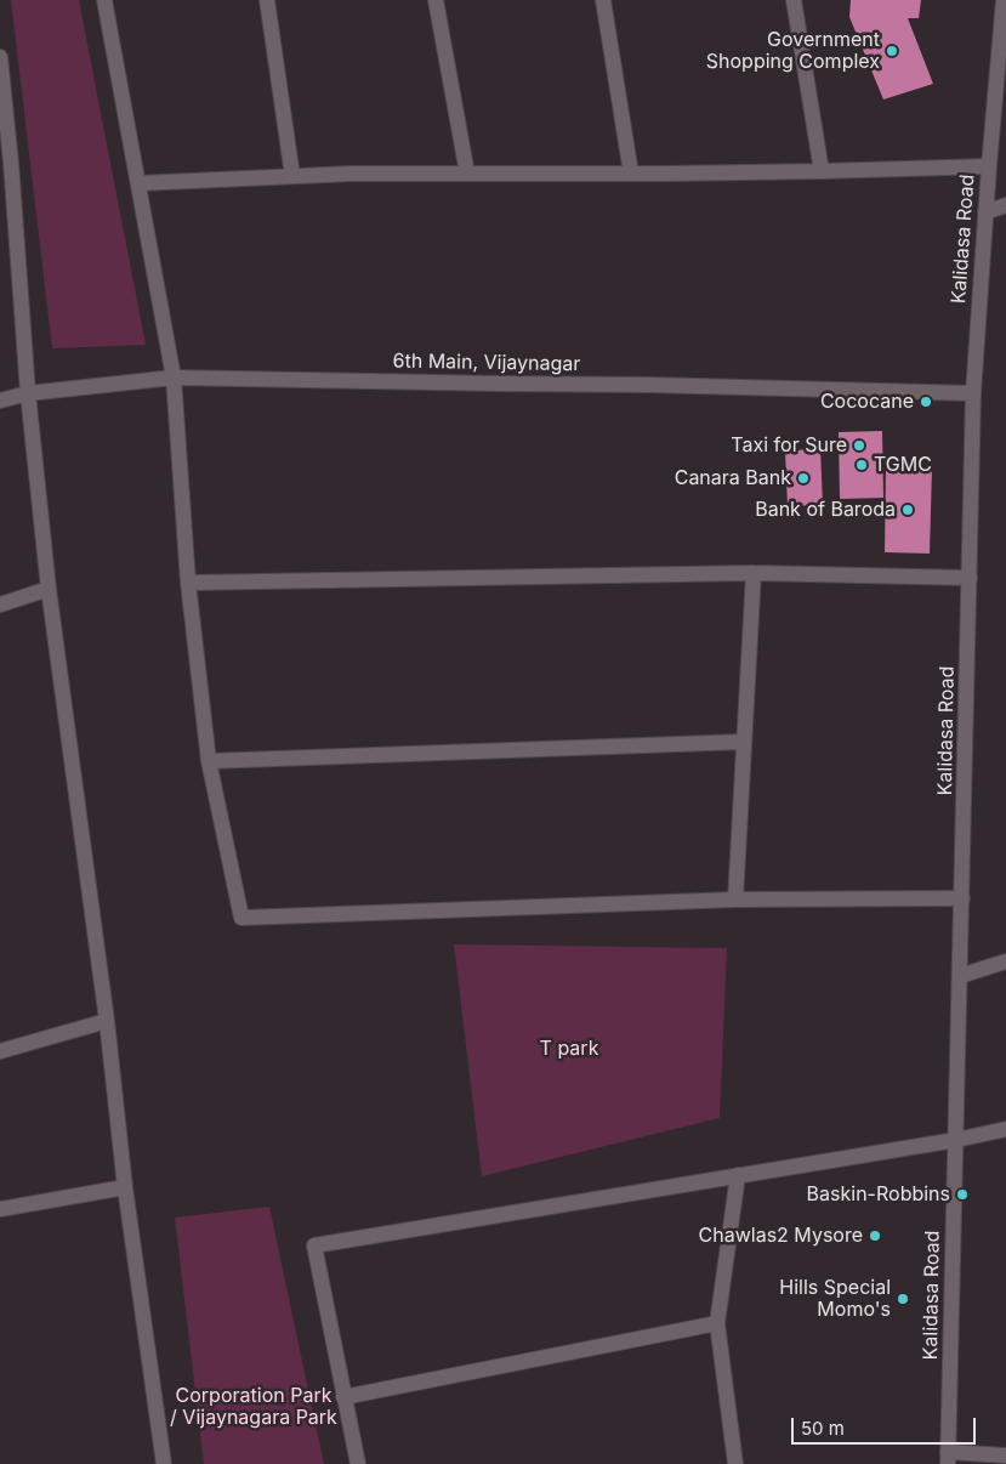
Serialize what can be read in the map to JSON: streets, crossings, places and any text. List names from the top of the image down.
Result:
{
  "streets": {
    "street": ["Kalidasa Road", "6th Main, Vijaynagar"]
  },
  "crossings": [
    ["Kalidasa Road", "6th Main, Vijaynagar"]
  ],
  "parks": ["T park", "Corporation Park / Vijaynagara Park"],
  "places": [
    "Government Shopping Complex",
    "Cococane",
    "Taxi for Sure",
    "TGMC",
    "Canara Bank",
    "Bank of Baroda",
    "Baskin-Robbins",
    "Chawlas2 Mysore",
    "Hills Special Momo's"
  ],
  "scale_bar": "50 m"
}
